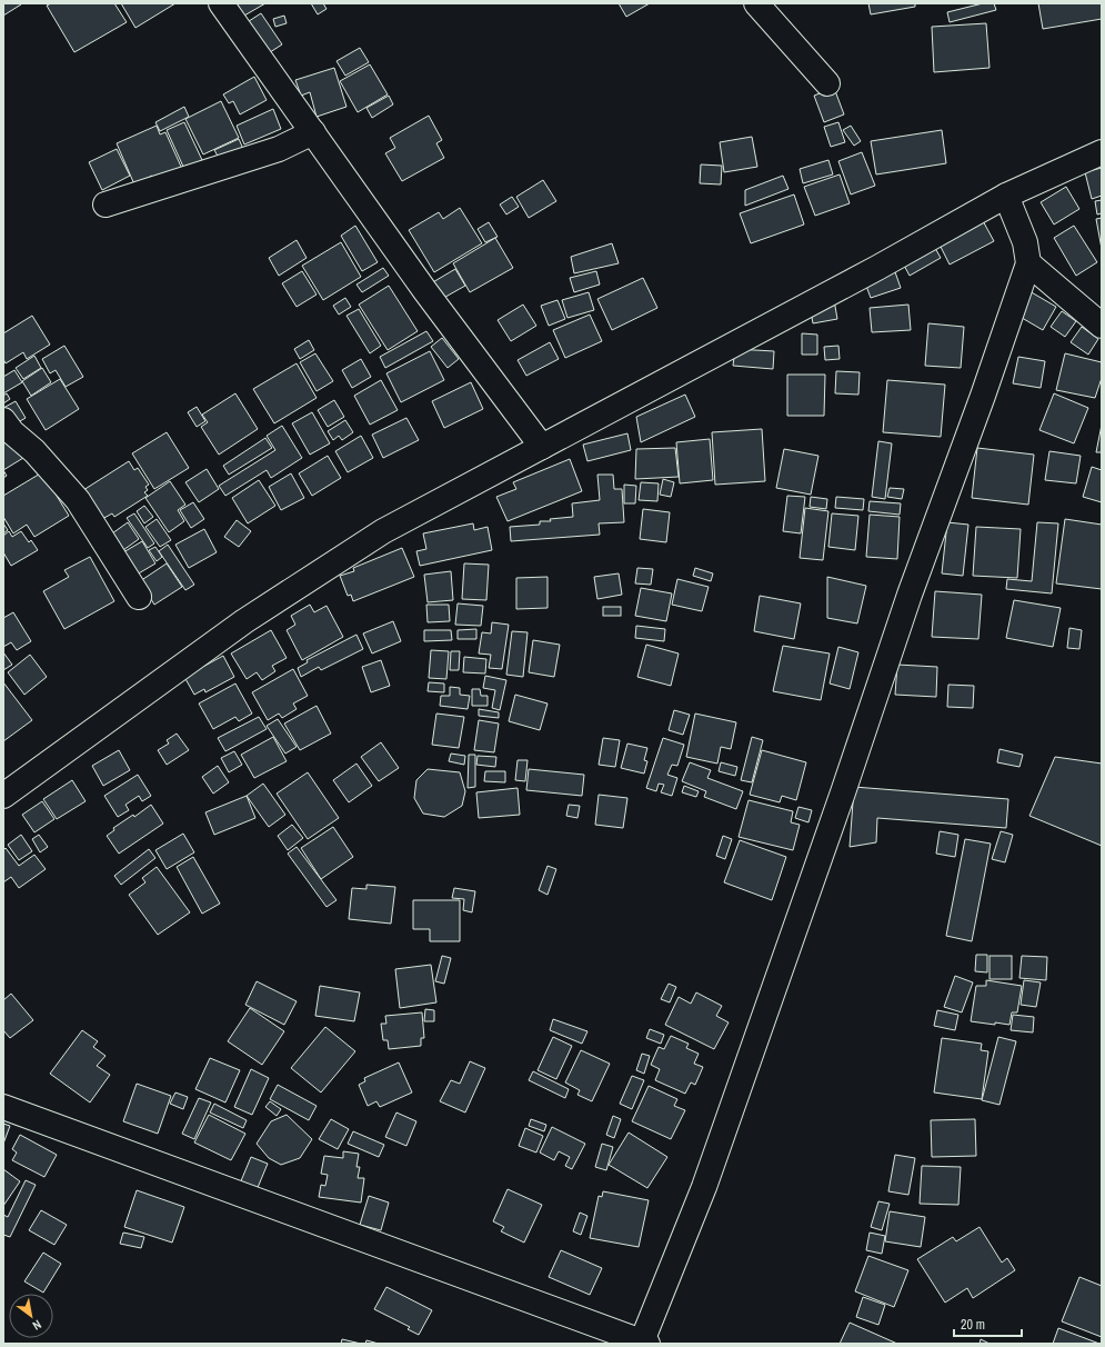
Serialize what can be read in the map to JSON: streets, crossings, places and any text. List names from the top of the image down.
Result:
{
  "scale_bar": "20 m",
  "north": "bottom right"
}
